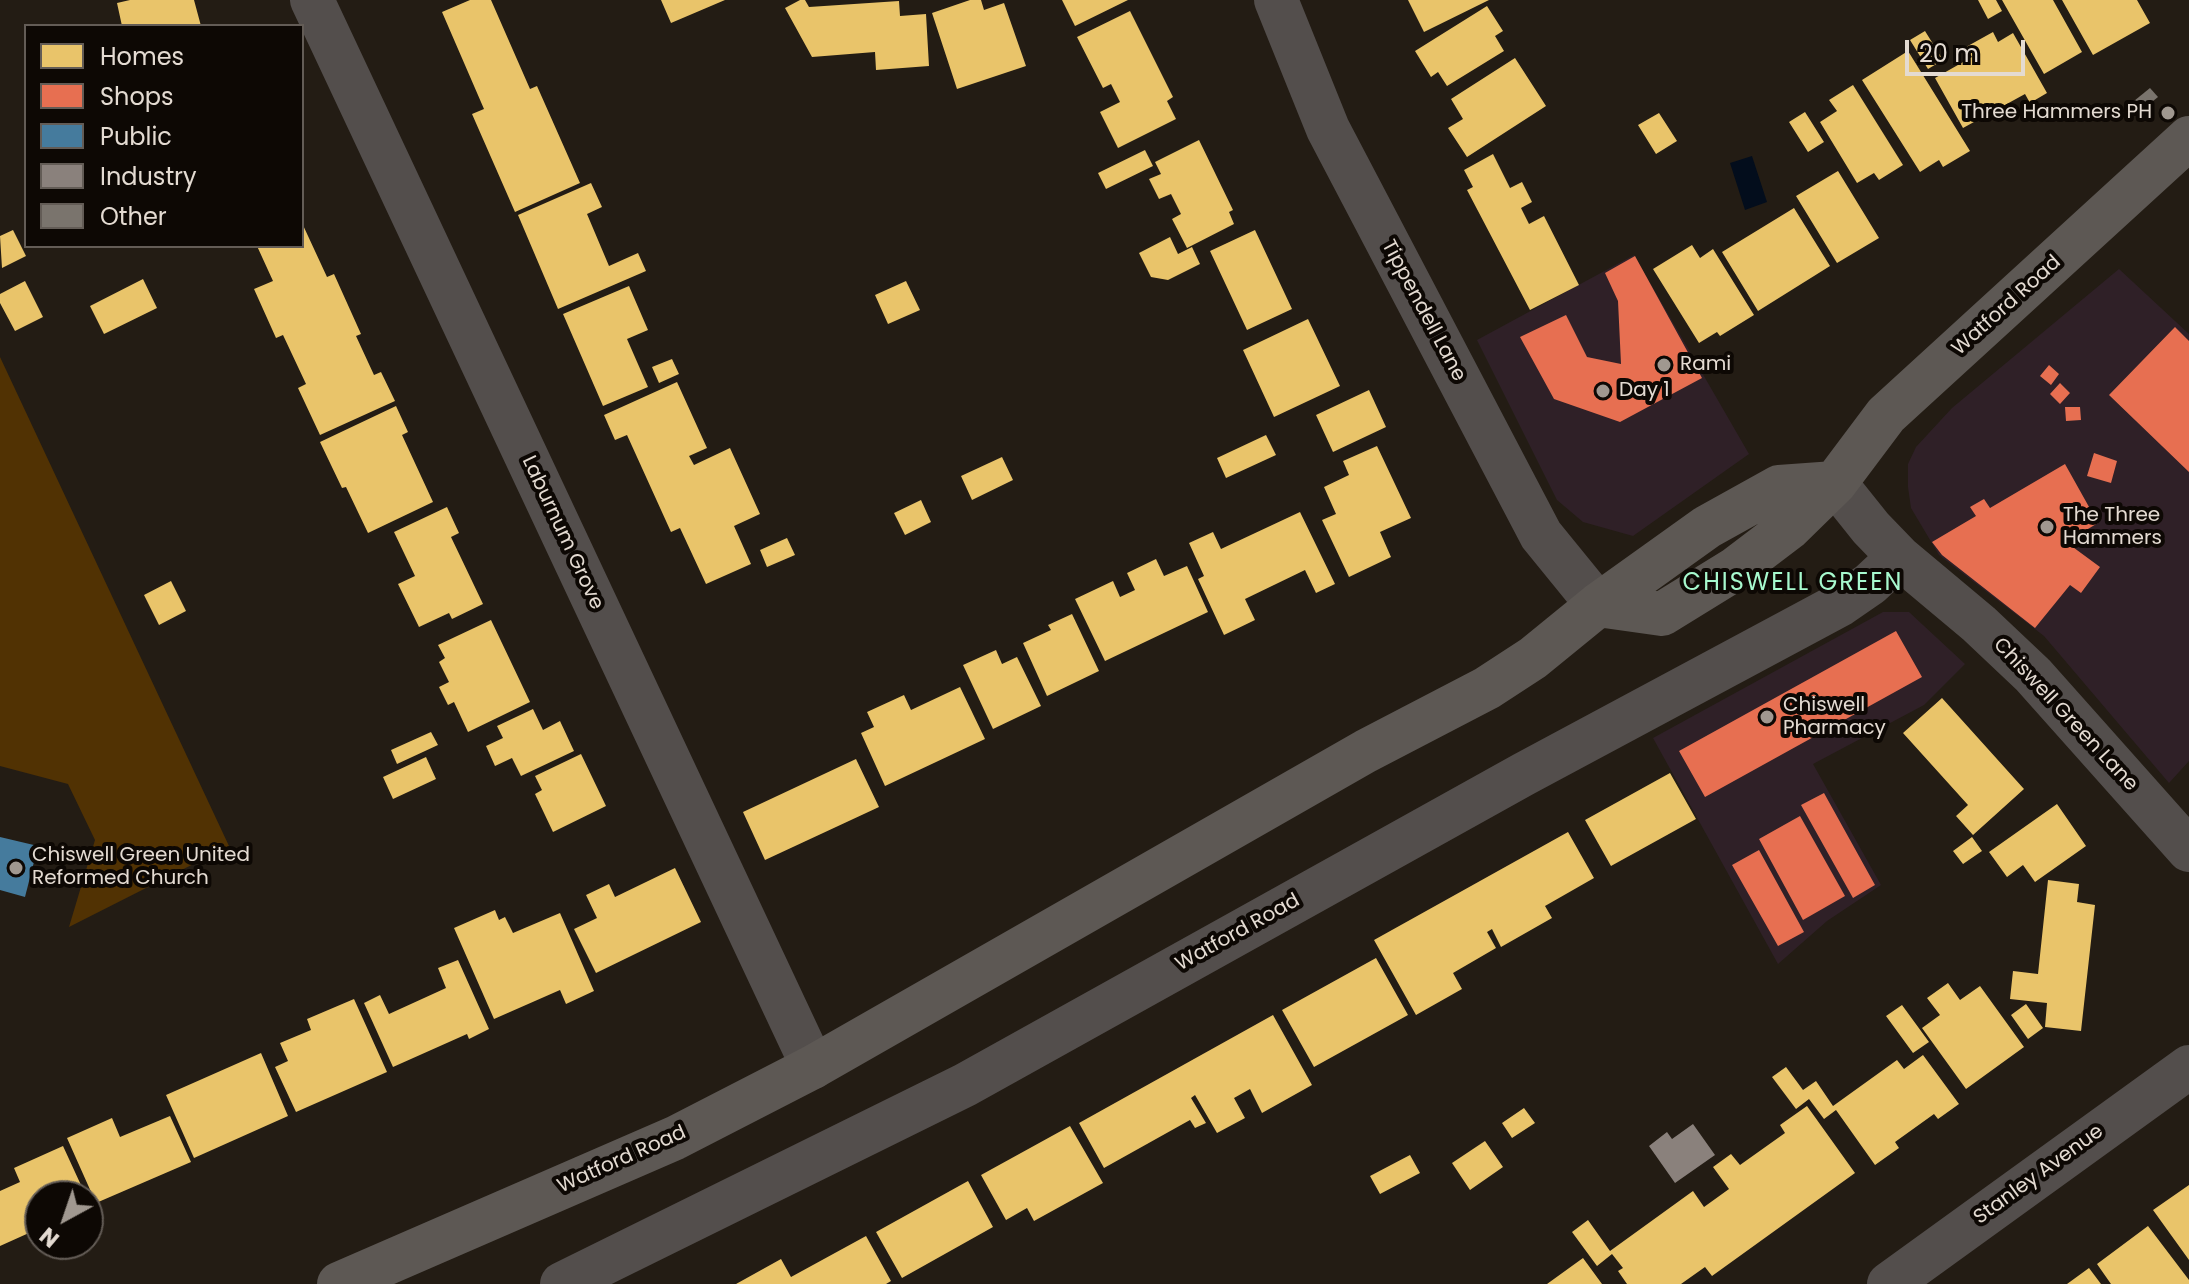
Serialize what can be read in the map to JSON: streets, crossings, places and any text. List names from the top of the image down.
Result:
{
  "streets": {
    "main road": ["Watford Road"],
    "street": [
      "Tippendell Lane",
      "Laburnum Grove",
      "Chiswell Green Lane",
      "Stanley Avenue"
    ]
  },
  "crossings": [
    ["Watford Road", "Tippendell Lane"],
    ["Watford Road", "Laburnum Grove"],
    ["Watford Road", "Chiswell Green Lane"]
  ],
  "districts": ["CHISWELL GREEN"],
  "places": [
    "Three Hammers PH",
    "Rami",
    "Day 1",
    "The Three Hammers",
    "Chiswell Pharmacy",
    "Chiswell Green United Reformed Church"
  ],
  "legend": [
    "Homes",
    "Shops",
    "Public",
    "Industry",
    "Other"
  ],
  "scale_bar": "20 m",
  "north": "bottom left"
}
